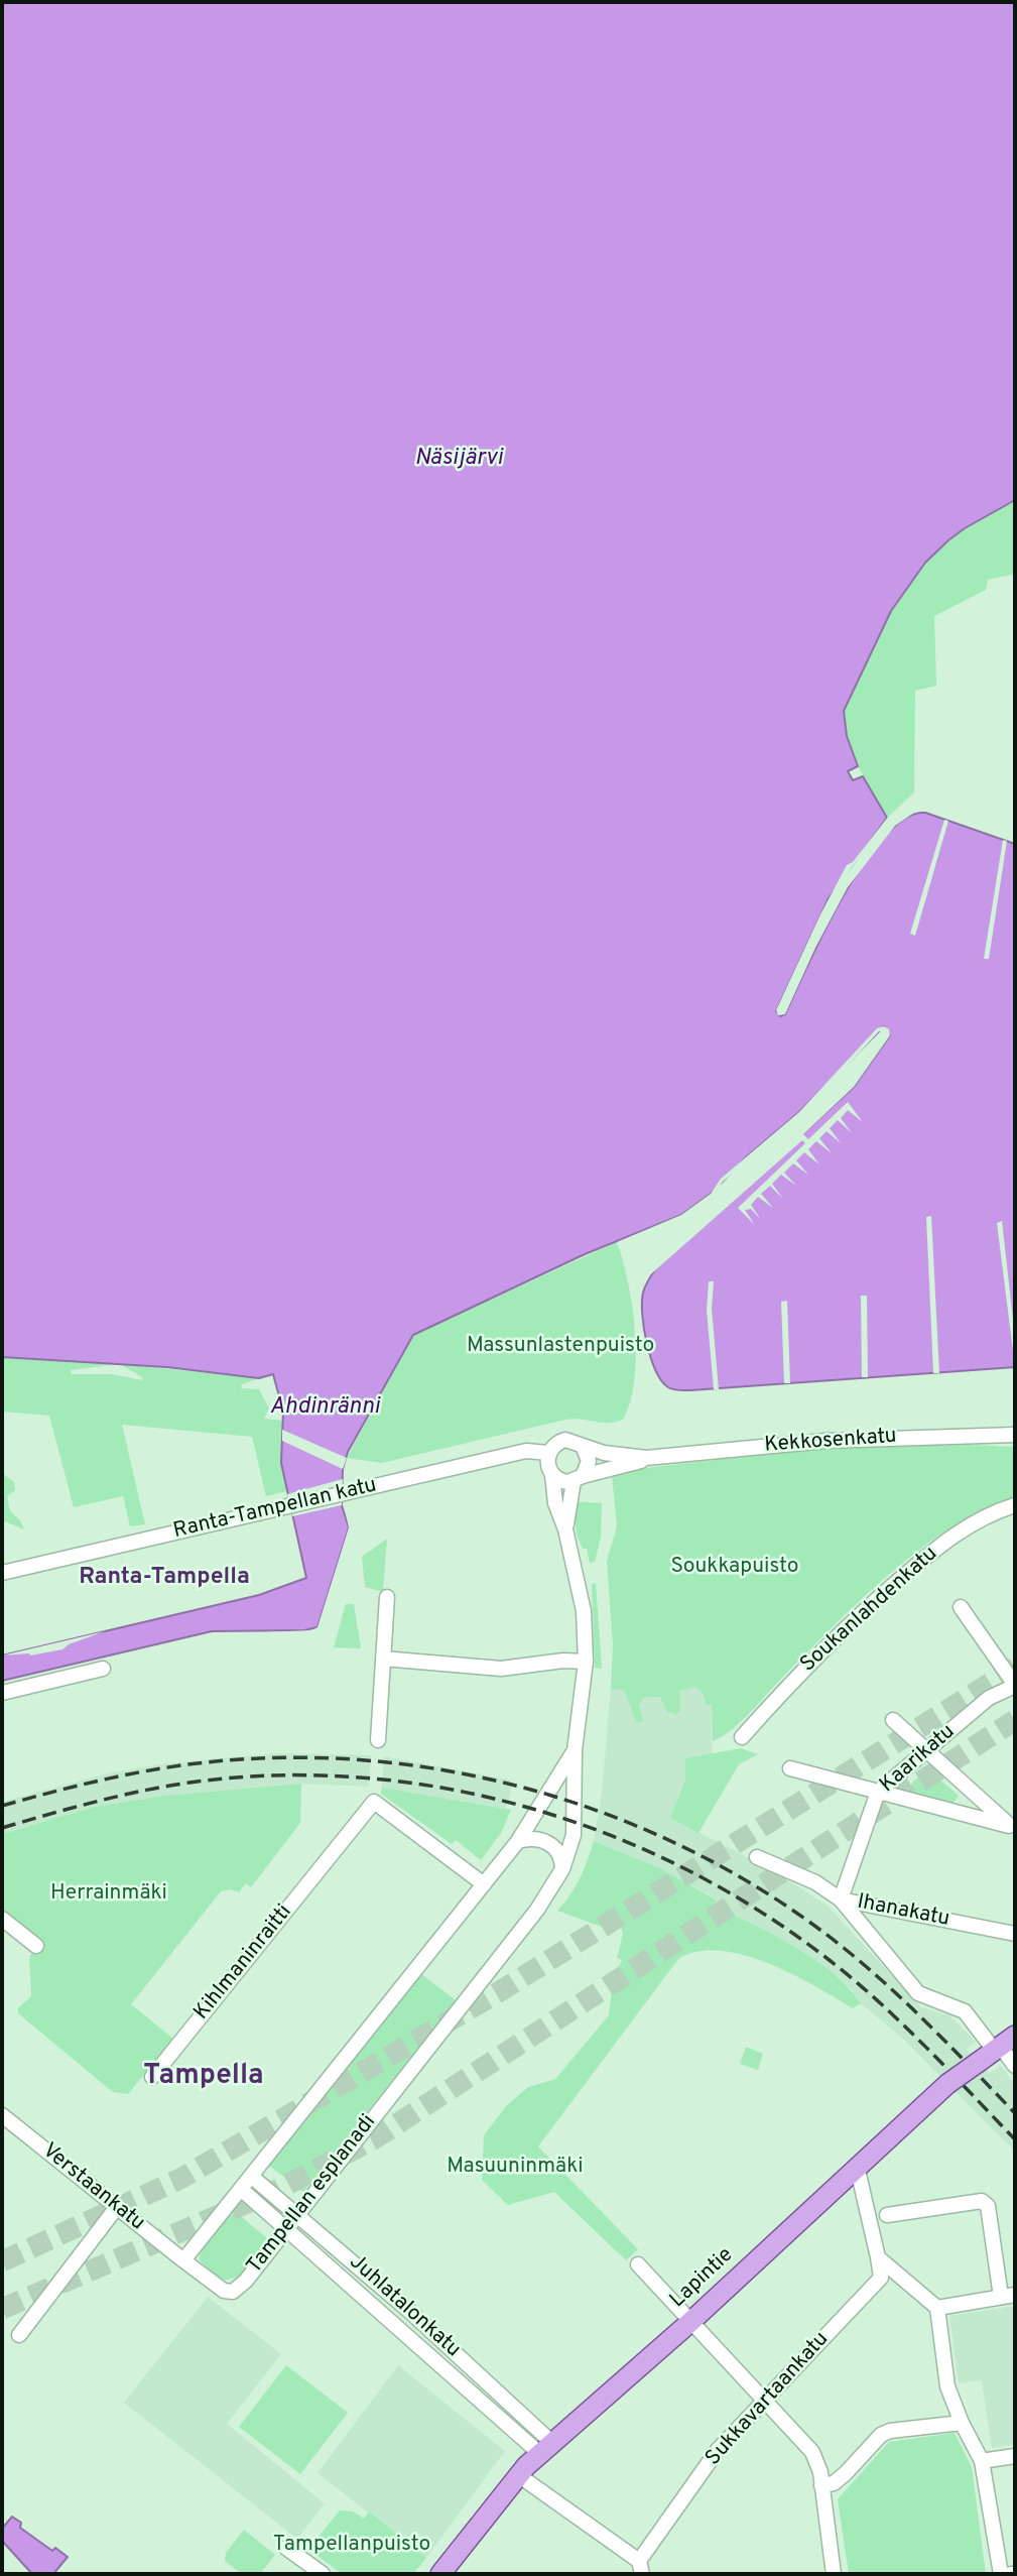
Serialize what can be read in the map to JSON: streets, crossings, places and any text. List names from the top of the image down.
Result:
{
  "streets": {
    "main road": ["Lapintie"],
    "street": [
      "Kekkosenkatu",
      "Ranta-Tampellan katu",
      "Soukanlahdenkatu",
      "Kaarikatu",
      "Ihanakatu",
      "Kihlmaninraitti",
      "Verstaankatu",
      "Tampellan esplanadi",
      "Juhlatalonkatu",
      "Sukkavartaankatu"
    ]
  },
  "crossings": [
    ["Kekkosenkatu", "Ranta-Tampellan katu"],
    ["Kekkosenkatu", "Tampellan esplanadi"],
    ["Ranta-Tampellan katu", "Tampellan esplanadi"],
    ["Kaarikatu", "Ihanakatu"],
    ["Kihlmaninraitti", "Tampellan esplanadi"],
    ["Verstaankatu", "Tampellan esplanadi"],
    ["Tampellan esplanadi", "Juhlatalonkatu"],
    ["Lapintie", "Juhlatalonkatu"],
    ["Lapintie", "Sukkavartaankatu"]
  ],
  "districts": ["Ranta-Tampella", "Tampella"],
  "water": ["Näsijärvi", "Ahdinränni"],
  "parks": [
    "Massunlastenpuisto",
    "Soukkapuisto",
    "Herrainmäki",
    "Masuuninmäki",
    "Tampellanpuisto"
  ]
}
